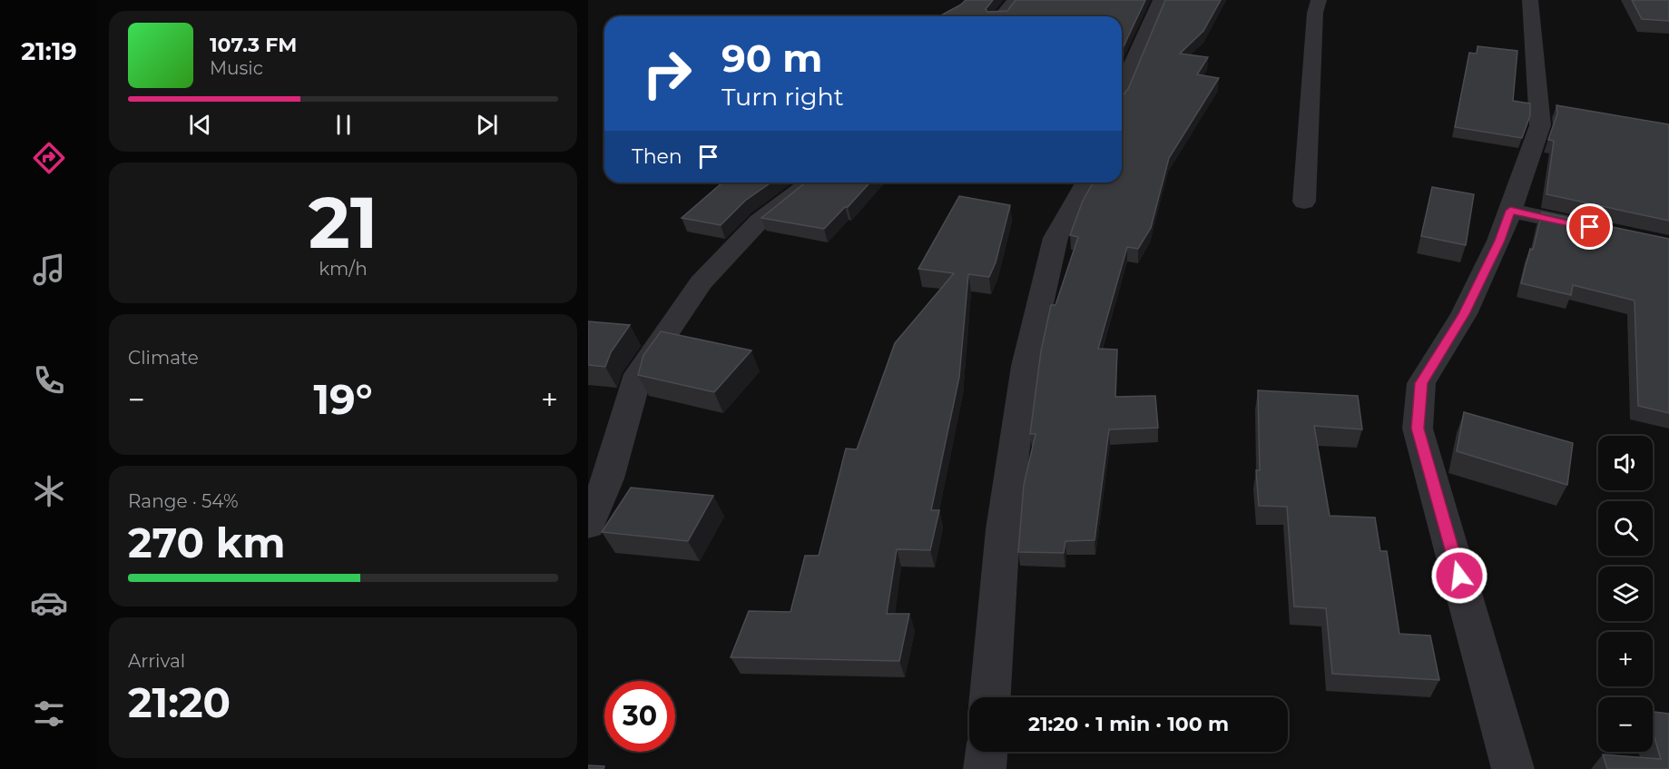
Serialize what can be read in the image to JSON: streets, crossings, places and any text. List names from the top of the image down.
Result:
{
  "page": {
    "tabs": "21:19",
    "turn": ["90 m", "Turn right"],
    "song": ["107.3 FM", "Music"],
    "then": "Then",
    "tile": [
      ["21", "km/h"],
      "Climate",
      ["Range · 54%", "270 km"],
      ["Arrival", "21:20"]
    ],
    "heat": ["−", "19°", "+"],
    "map_buttons": ["+", "−"],
    "limit": "30",
    "trip": "21:20 · 1 min · 100 m"
  }
}
